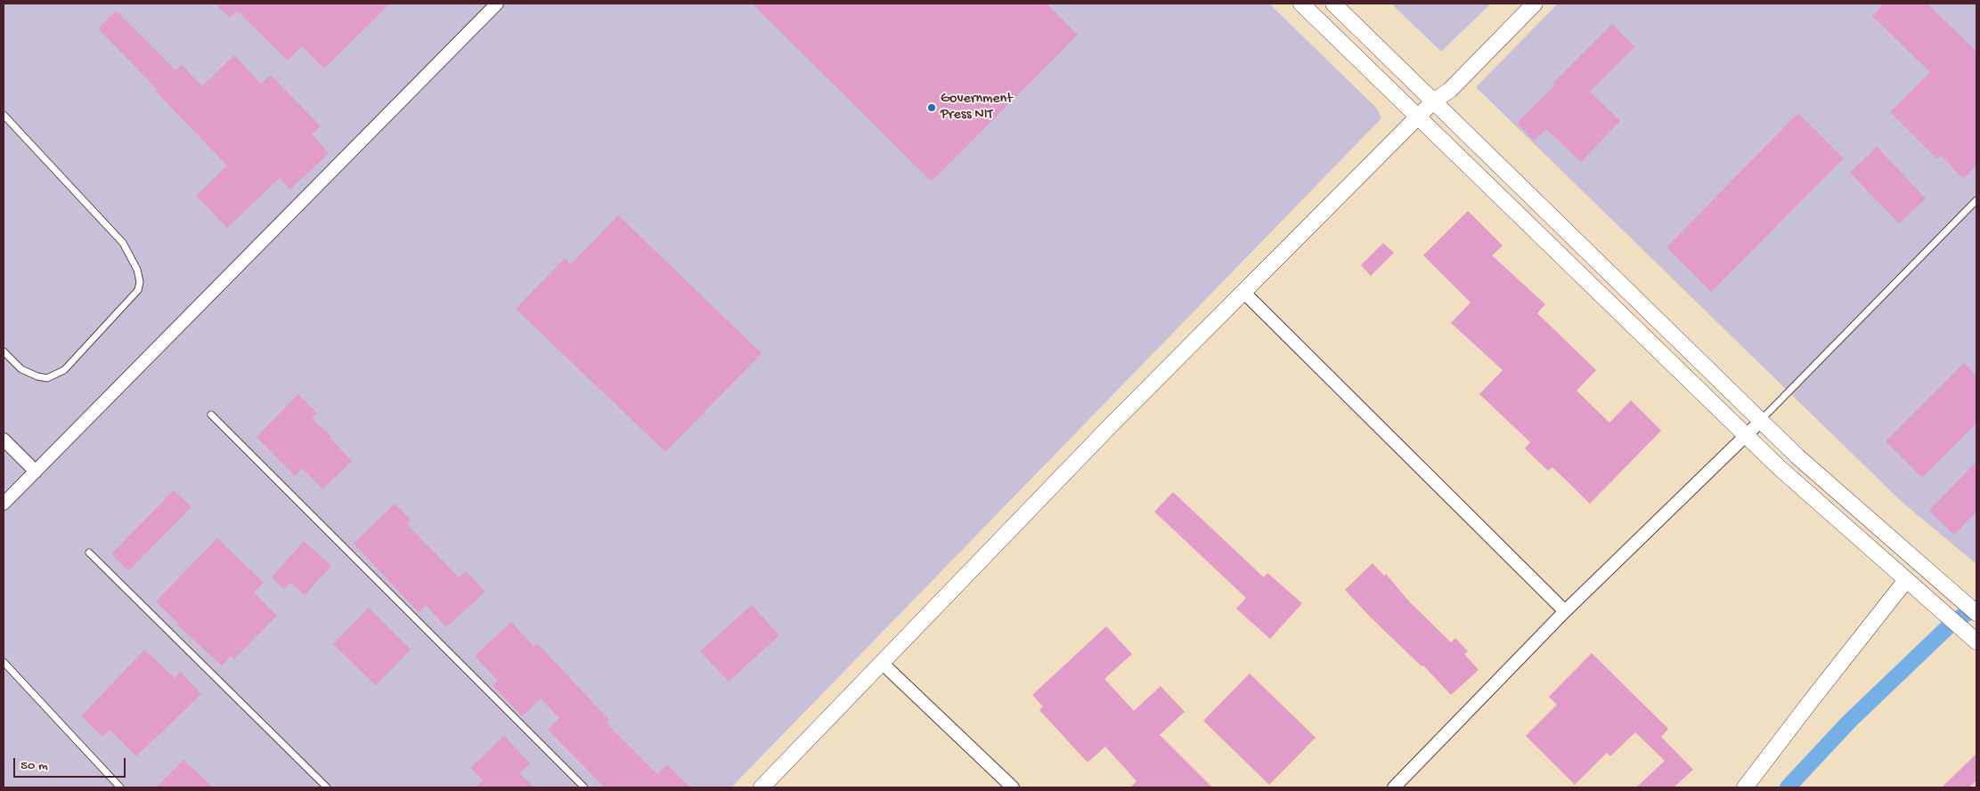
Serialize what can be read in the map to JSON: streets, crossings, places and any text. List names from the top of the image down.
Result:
{
  "places": ["Government Press NIT"],
  "scale_bar": "50 m"
}
